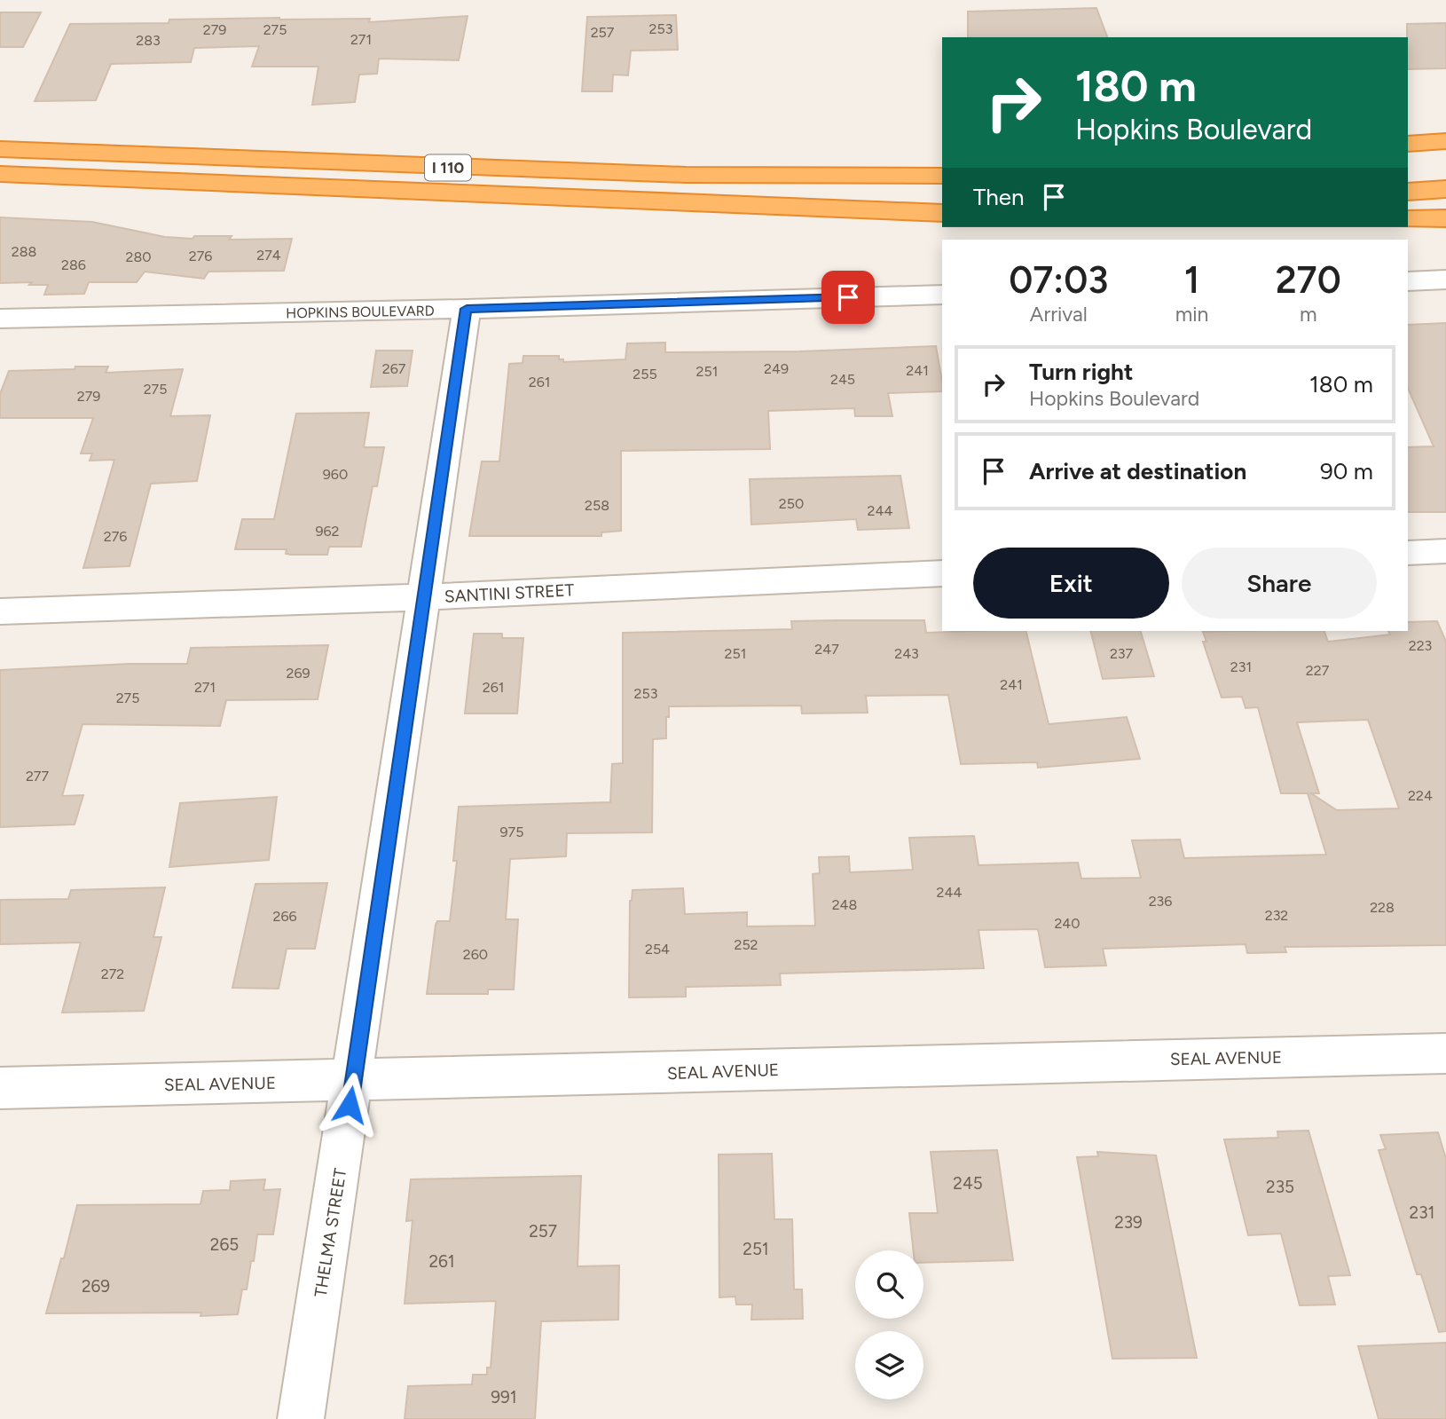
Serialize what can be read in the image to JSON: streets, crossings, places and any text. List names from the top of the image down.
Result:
{
  "streets": {
    "highway": ["I 110"],
    "street": [
      "HOPKINS BOULEVARD",
      "SANTINI STREET",
      "SEAL AVENUE",
      "THELMA STREET"
    ]
  },
  "crossings": [
    ["HOPKINS BOULEVARD", "THELMA STREET"],
    ["SANTINI STREET", "THELMA STREET"],
    ["SEAL AVENUE", "THELMA STREET"]
  ],
  "house_numbers": [
    "253",
    "279",
    "275",
    "257",
    "271",
    "283",
    "288",
    "274",
    "276",
    "280",
    "286",
    "267",
    "249",
    "241",
    "251",
    "255",
    "245",
    "261",
    "275",
    "279",
    "960",
    "250",
    "258",
    "244",
    "962",
    "276",
    "223",
    "247",
    "251",
    "243",
    "237",
    "231",
    "227",
    "269",
    "241",
    "271",
    "261",
    "253",
    "275",
    "277",
    "224",
    "975",
    "244",
    "236",
    "248",
    "228",
    "232",
    "266",
    "240",
    "252",
    "254",
    "260",
    "272",
    "245",
    "235",
    "231",
    "239",
    "257",
    "265",
    "251",
    "261",
    "269",
    "991"
  ],
  "page": {
    "turn": ["180 m", "Hopkins Boulevard"],
    "then": "Then",
    "eta": [
      "07:03",
      "Arrival",
      "1",
      "min",
      "270",
      "m"
    ],
    "list": [
      {
        "name": "Turn right",
        "note": "Hopkins Boulevard",
        "value": "180 m"
      },
      {
        "name": "Arrive at destination",
        "value": "90 m"
      }
    ],
    "buttons": ["Exit", "Share"]
  }
}
